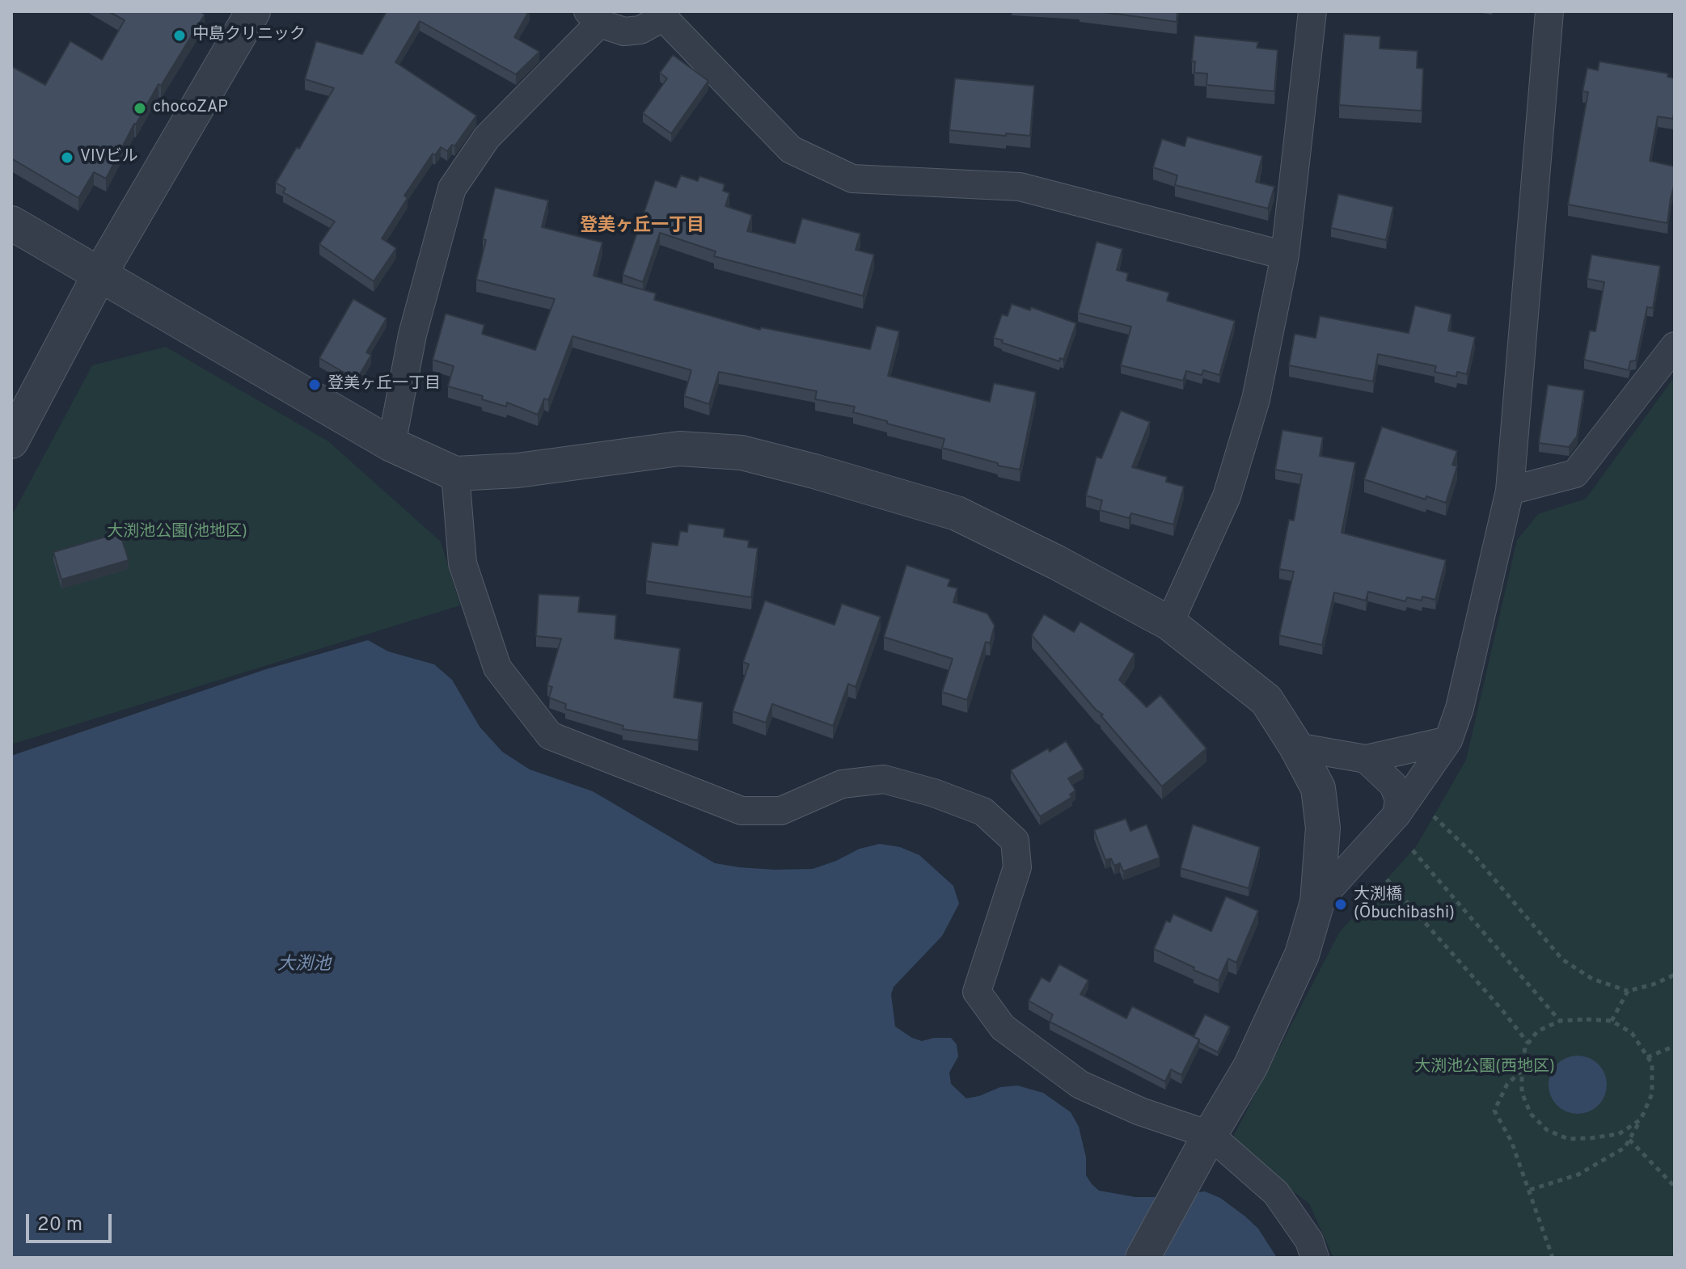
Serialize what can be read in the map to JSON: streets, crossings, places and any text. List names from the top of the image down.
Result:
{
  "districts": ["登美ヶ丘一丁目"],
  "water": ["大渕池"],
  "parks": ["大渕池公園(池地区)", "大渕池公園(西地区)"],
  "places": [
    "中島クリニック",
    "chocoZAP",
    "VIVビル",
    "登美ヶ丘一丁目",
    "大渕橋 (Ōbuchibashi)"
  ],
  "scale_bar": "20 m"
}
